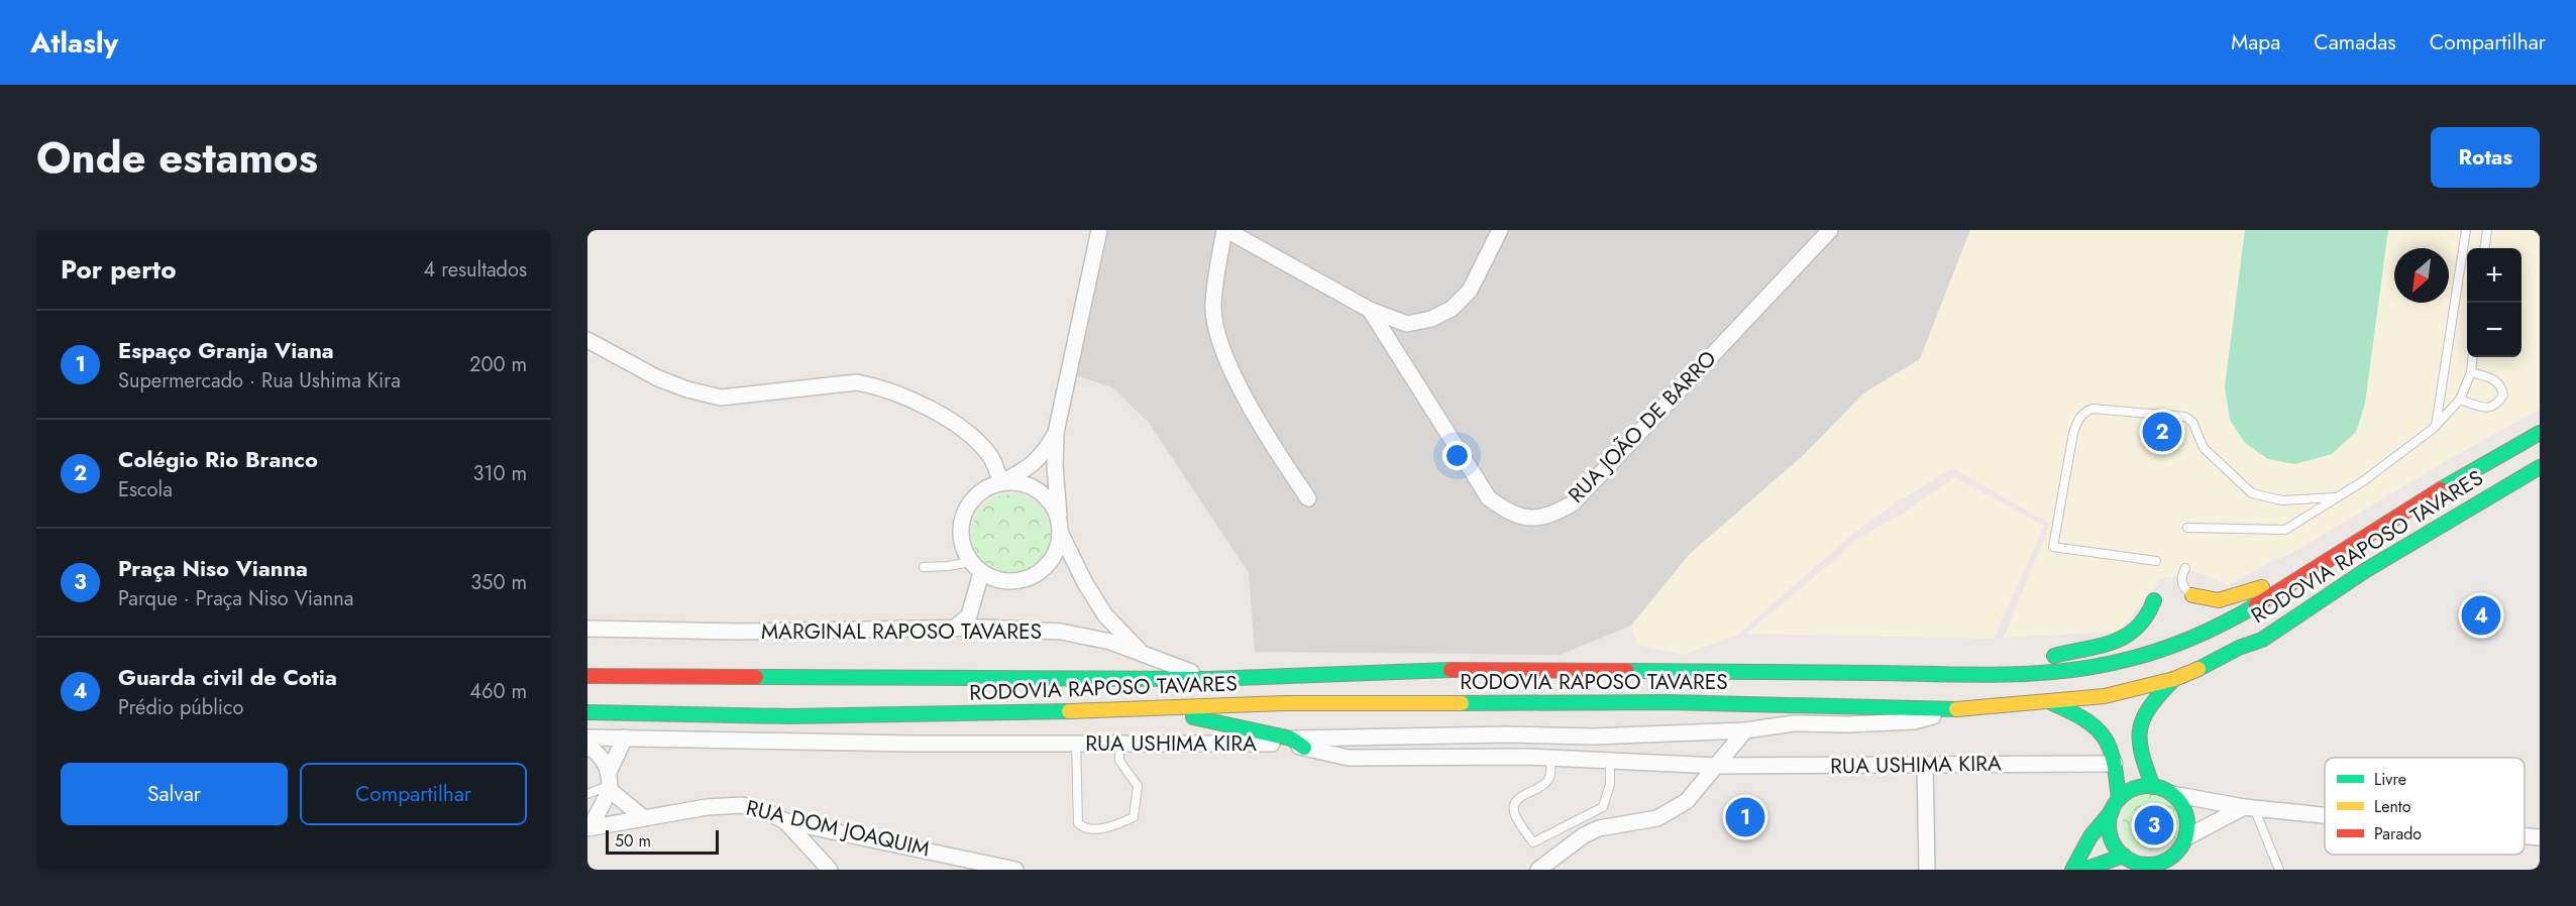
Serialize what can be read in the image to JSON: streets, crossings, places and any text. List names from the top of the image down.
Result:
{
  "streets": {
    "main road": ["RODOVIA RAPOSO TAVARES"],
    "street": [
      "RUA JOÃO DE BARRO",
      "MARGINAL RAPOSO TAVARES",
      "RUA USHIMA KIRA",
      "RUA DOM JOAQUIM"
    ]
  },
  "crossings": [
    ["RODOVIA RAPOSO TAVARES", "MARGINAL RAPOSO TAVARES"]
  ],
  "legend": ["Livre", "Lento", "Parado"],
  "scale_bar": "50 m",
  "north": "bottom left",
  "page": {
    "header": "Atlasly",
    "nav": ["Mapa", "Camadas", "Compartilhar"],
    "title": "Onde estamos",
    "buttons": [
      "Rotas",
      ["Salvar", "Compartilhar"]
    ],
    "heading": ["Por perto", "4 resultados"],
    "map_buttons": ["+", "−"],
    "list": [
      {
        "mark": "1",
        "name": "Espaço Granja Viana",
        "note": "Supermercado · Rua Ushima Kira",
        "value": "200 m"
      },
      {
        "mark": "2",
        "name": "Colégio Rio Branco",
        "note": "Escola",
        "value": "310 m"
      },
      {
        "mark": "3",
        "name": "Praça Niso Vianna",
        "note": "Parque · Praça Niso Vianna",
        "value": "350 m"
      },
      {
        "mark": "4",
        "name": "Guarda civil de Cotia",
        "note": "Prédio público",
        "value": "460 m"
      }
    ],
    "pins": [
      "2",
      "4",
      "1",
      "3"
    ],
    "scale": "50 m"
  }
}
